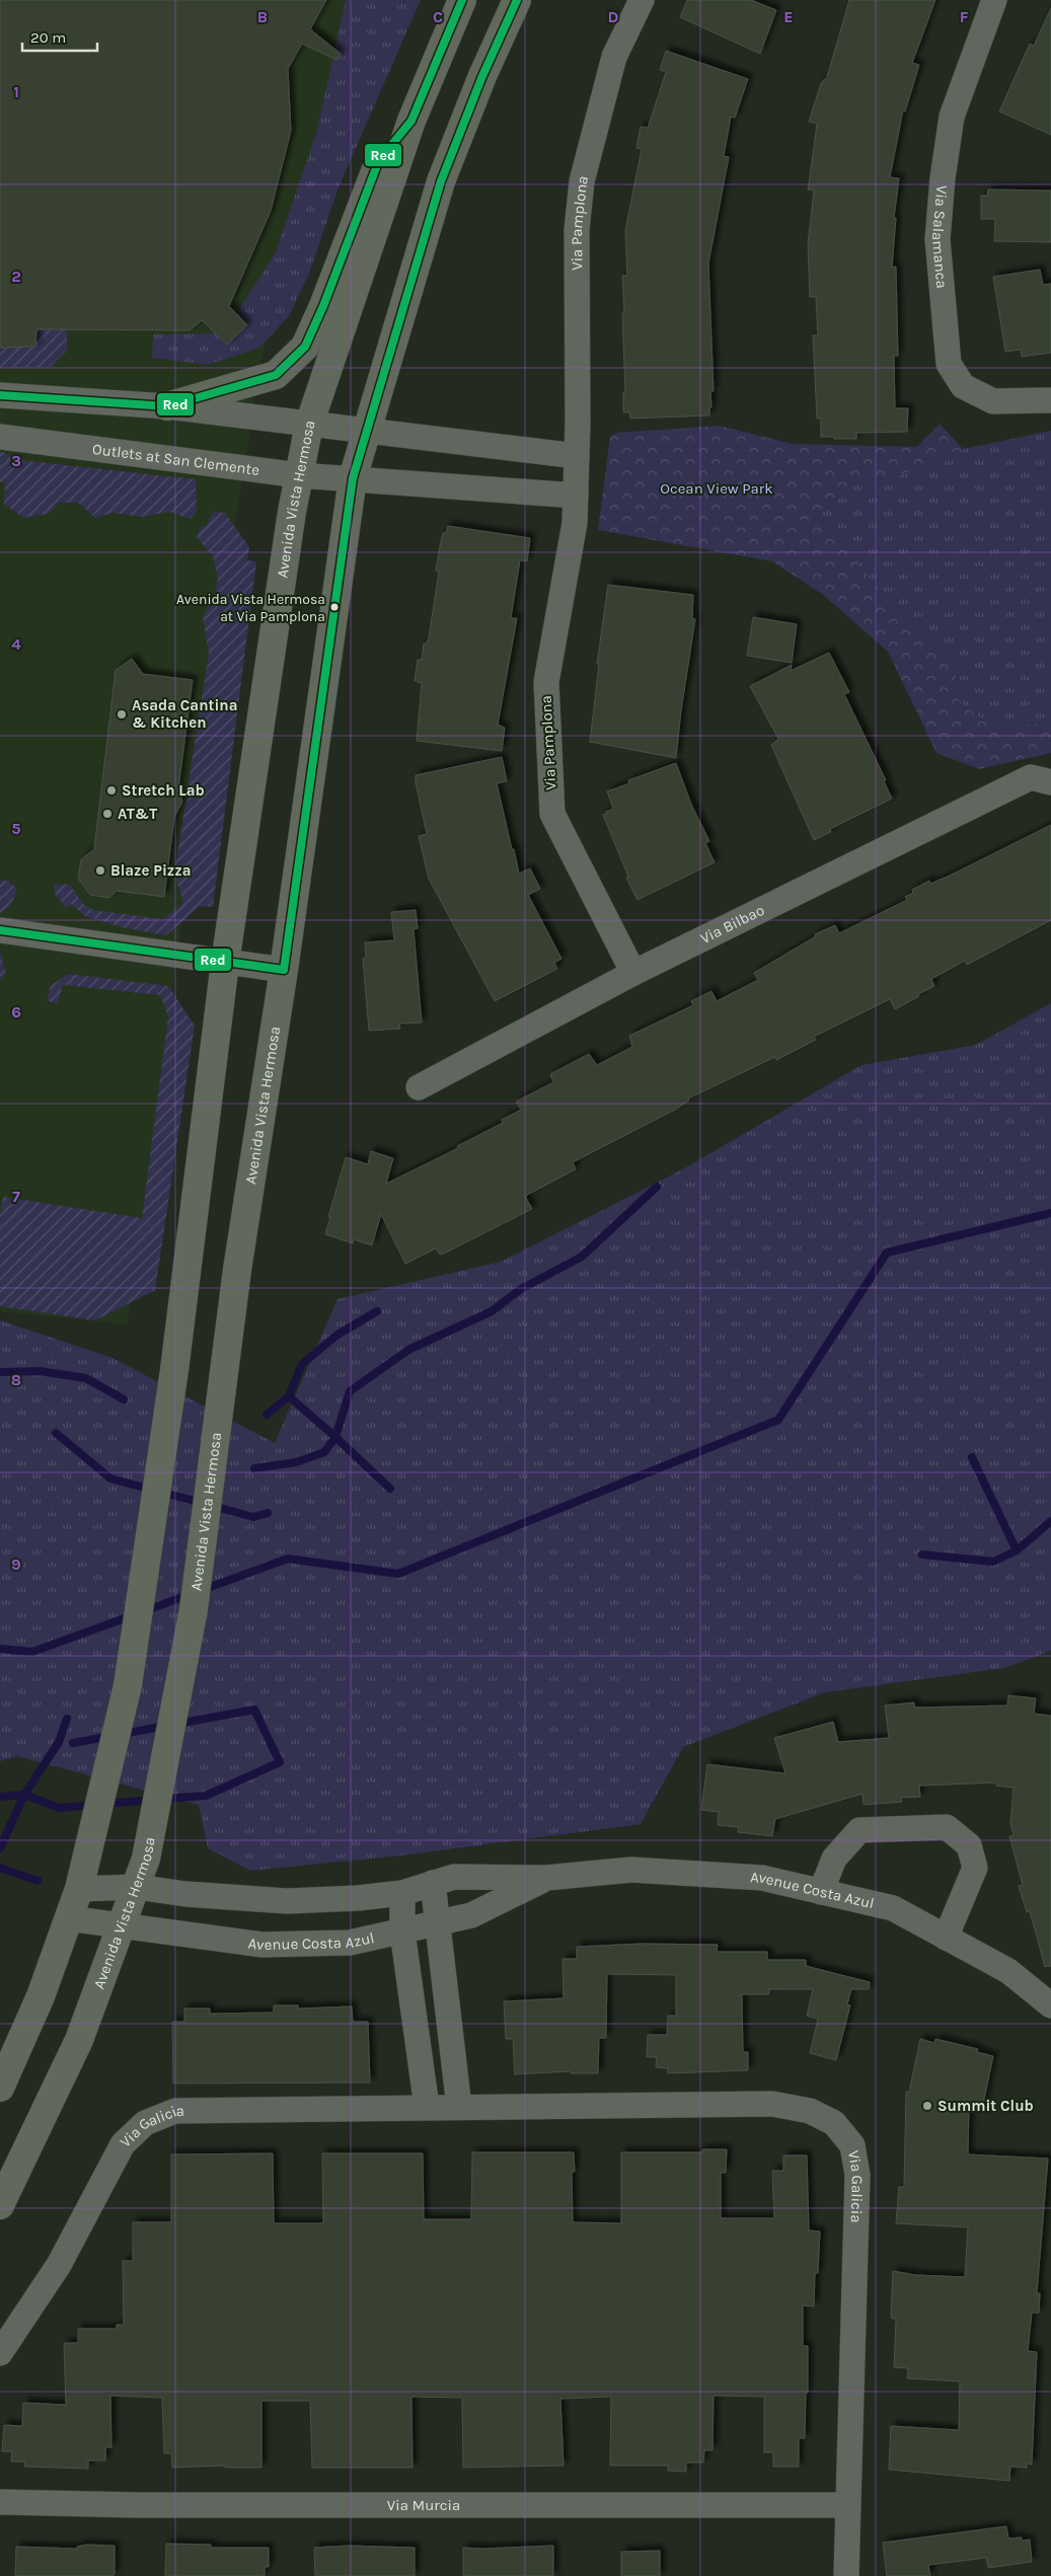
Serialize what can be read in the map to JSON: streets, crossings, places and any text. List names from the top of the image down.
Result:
{
  "streets": {
    "main road": ["Avenida Vista Hermosa"],
    "street": [
      "Via Pamplona",
      "Via Salamanca",
      "Outlets at San Clemente",
      "Via Bilbao",
      "Avenue Costa Azul",
      "Via Galicia",
      "Via Murcia"
    ]
  },
  "crossings": [
    ["Via Pamplona", "Via Bilbao"],
    ["Outlets at San Clemente", "Avenida Vista Hermosa"],
    ["Avenida Vista Hermosa", "Avenue Costa Azul"],
    ["Via Galicia", "Via Murcia"]
  ],
  "parks": ["Ocean View Park"],
  "places": [
    "Avenida Vista Hermosa at Via Pamplona",
    "Asada Cantina & Kitchen",
    "Stretch Lab",
    "AT&T",
    "Blaze Pizza",
    "Summit Club"
  ],
  "lines": ["transit line Red"],
  "scale_bar": "20 m",
  "grid": {
    "columns": [
      "B",
      "C",
      "D",
      "E",
      "F"
    ],
    "rows": [
      "1",
      "2",
      "3",
      "4",
      "5",
      "6",
      "7",
      "8",
      "9"
    ]
  }
}
